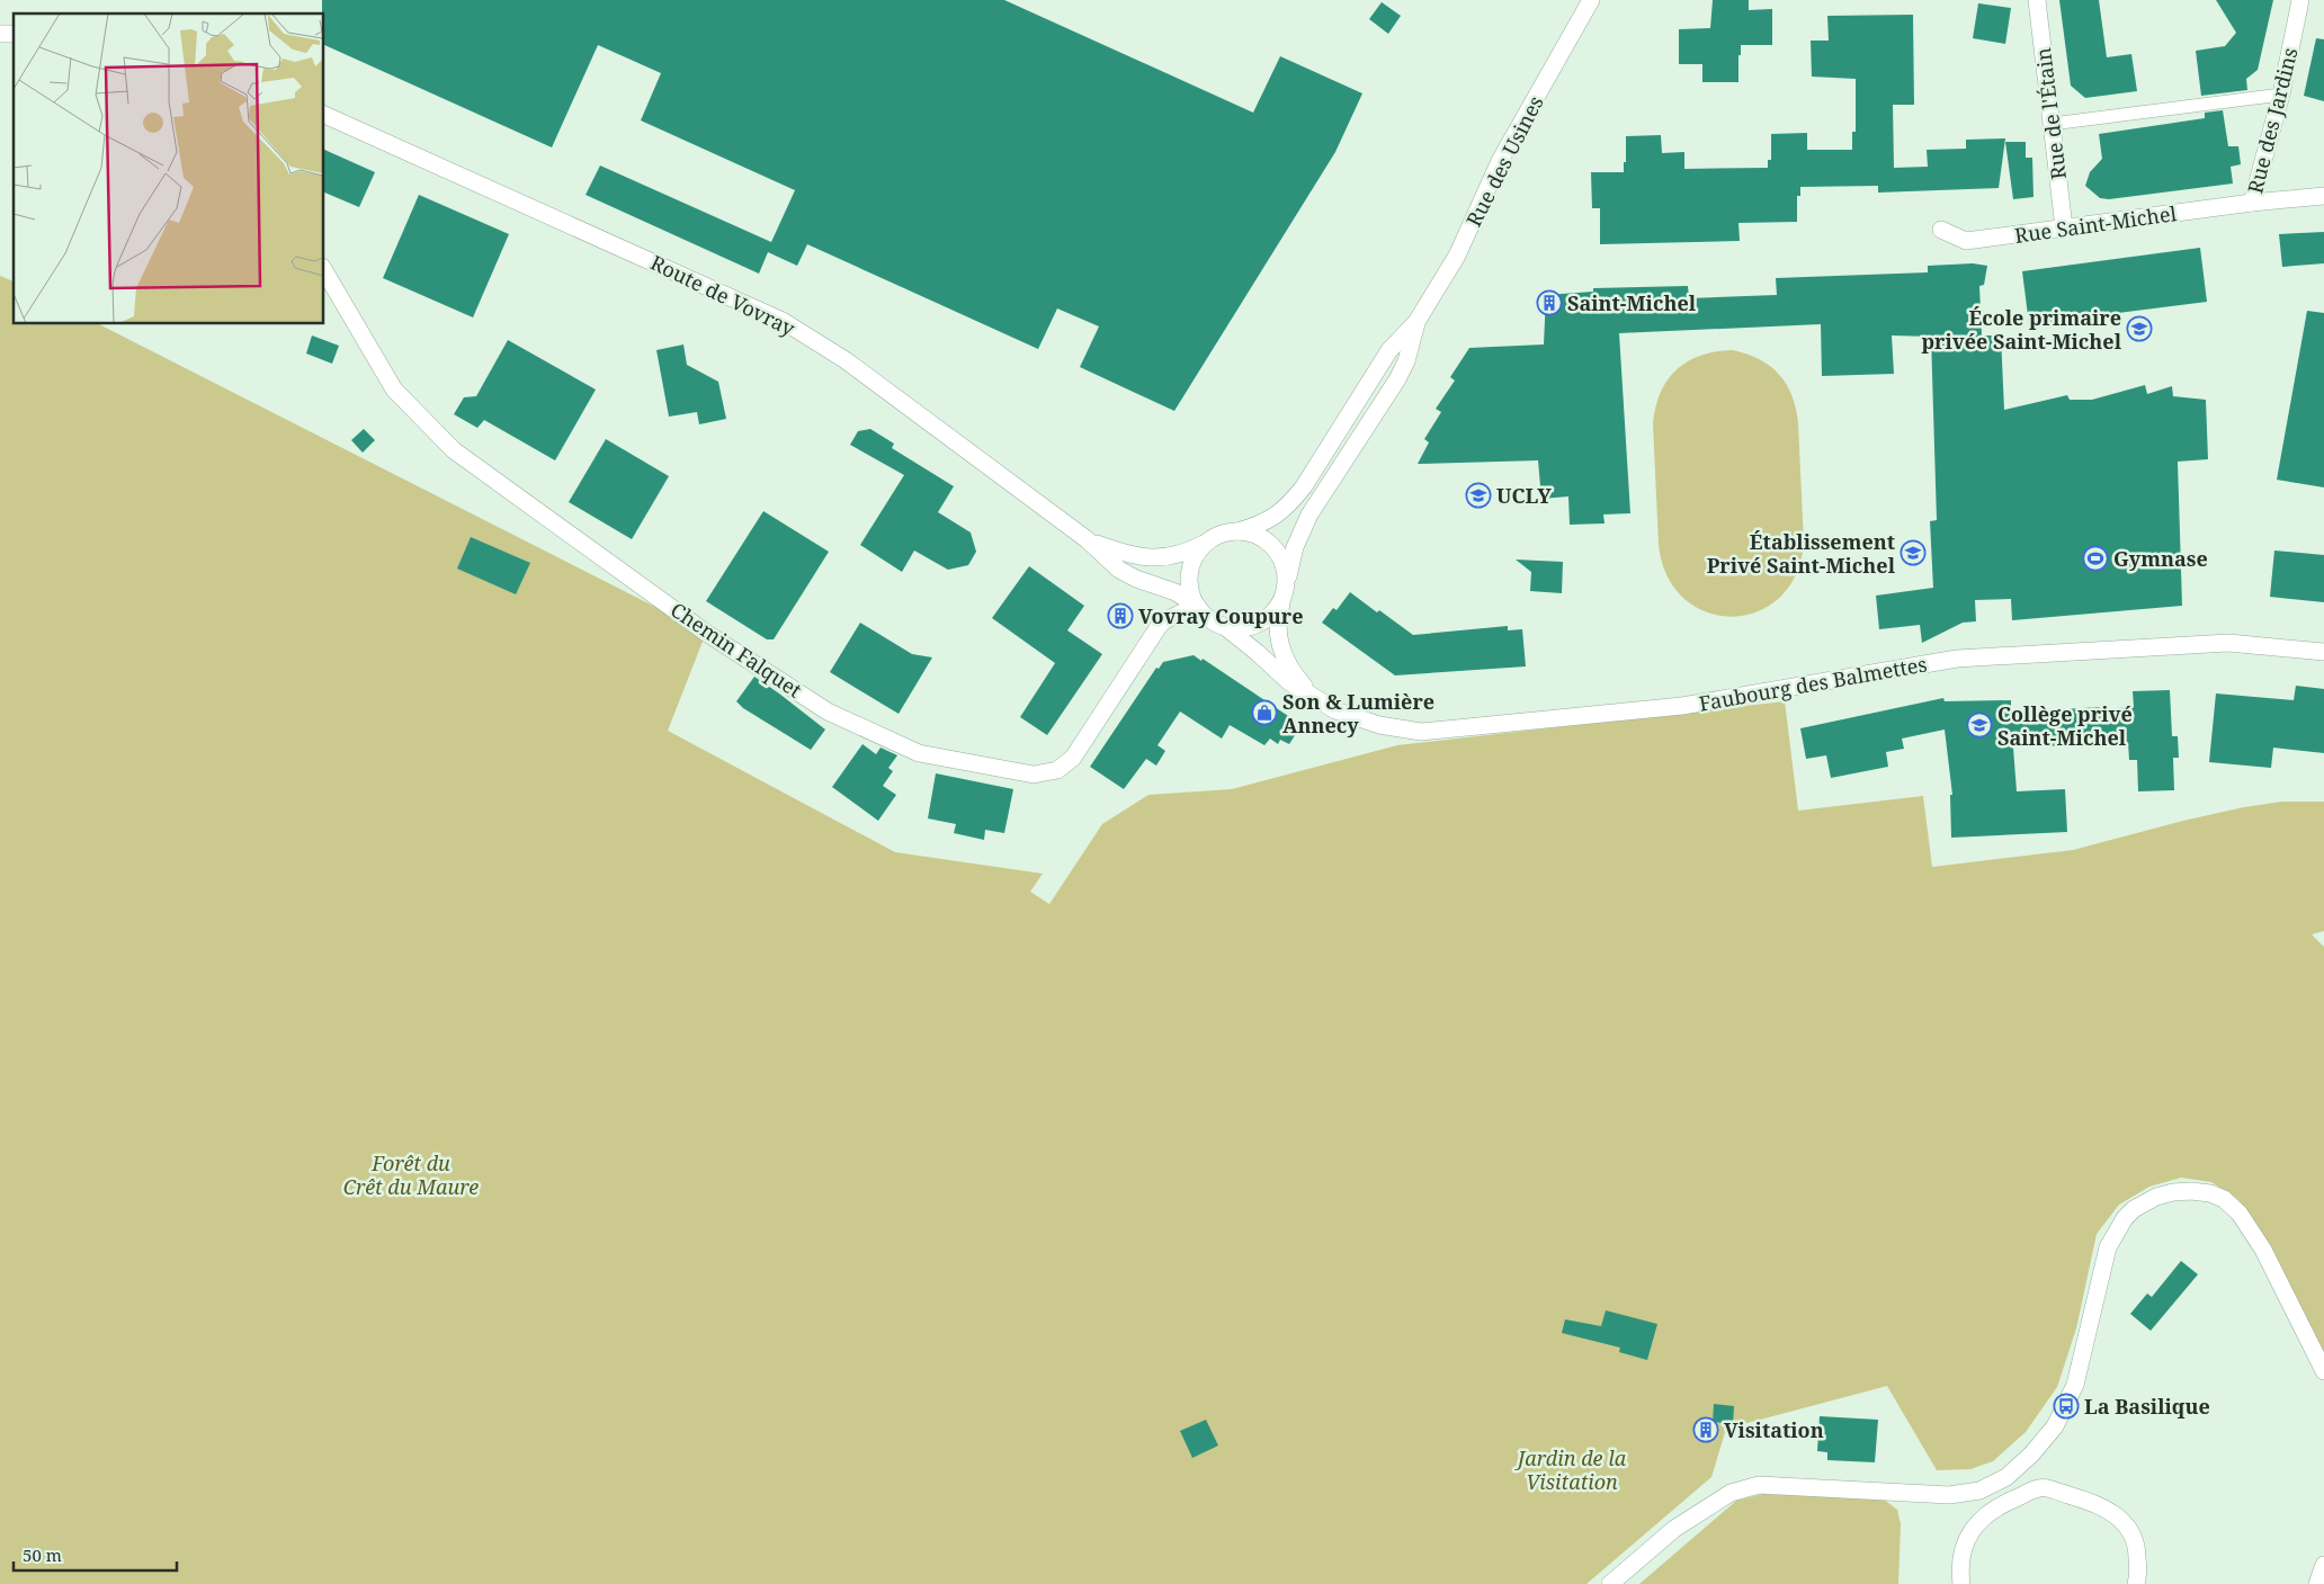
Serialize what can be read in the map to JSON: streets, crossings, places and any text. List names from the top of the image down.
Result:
{
  "streets": {
    "street": [
      "Rue de l'Étain",
      "Rue des Jardins",
      "Rue des Usines",
      "Rue Saint-Michel",
      "Route de Vovray",
      "Chemin Falquet",
      "Faubourg des Balmettes"
    ]
  },
  "crossings": [
    ["Rue de l'Étain", "Rue Saint-Michel"],
    ["Rue des Jardins", "Rue Saint-Michel"],
    ["Rue des Usines", "Route de Vovray"],
    ["Rue des Usines", "Chemin Falquet"],
    ["Rue des Usines", "Faubourg des Balmettes"],
    ["Route de Vovray", "Chemin Falquet"],
    ["Route de Vovray", "Faubourg des Balmettes"],
    ["Chemin Falquet", "Faubourg des Balmettes"]
  ],
  "parks": ["Forêt du Crêt du Maure", "Jardin de la Visitation"],
  "places": {
    "building": ["Saint-Michel", "Vovray Coupure", "Visitation"],
    "school or university": [
      "École primaire privée Saint-Michel",
      "UCLY",
      "Établissement Privé Saint-Michel",
      "Collège privé Saint-Michel"
    ],
    "sports": ["Gymnase"],
    "shop": ["Son & Lumière Annecy"],
    "bus stop": ["La Basilique"]
  },
  "scale_bar": "50 m"
}
